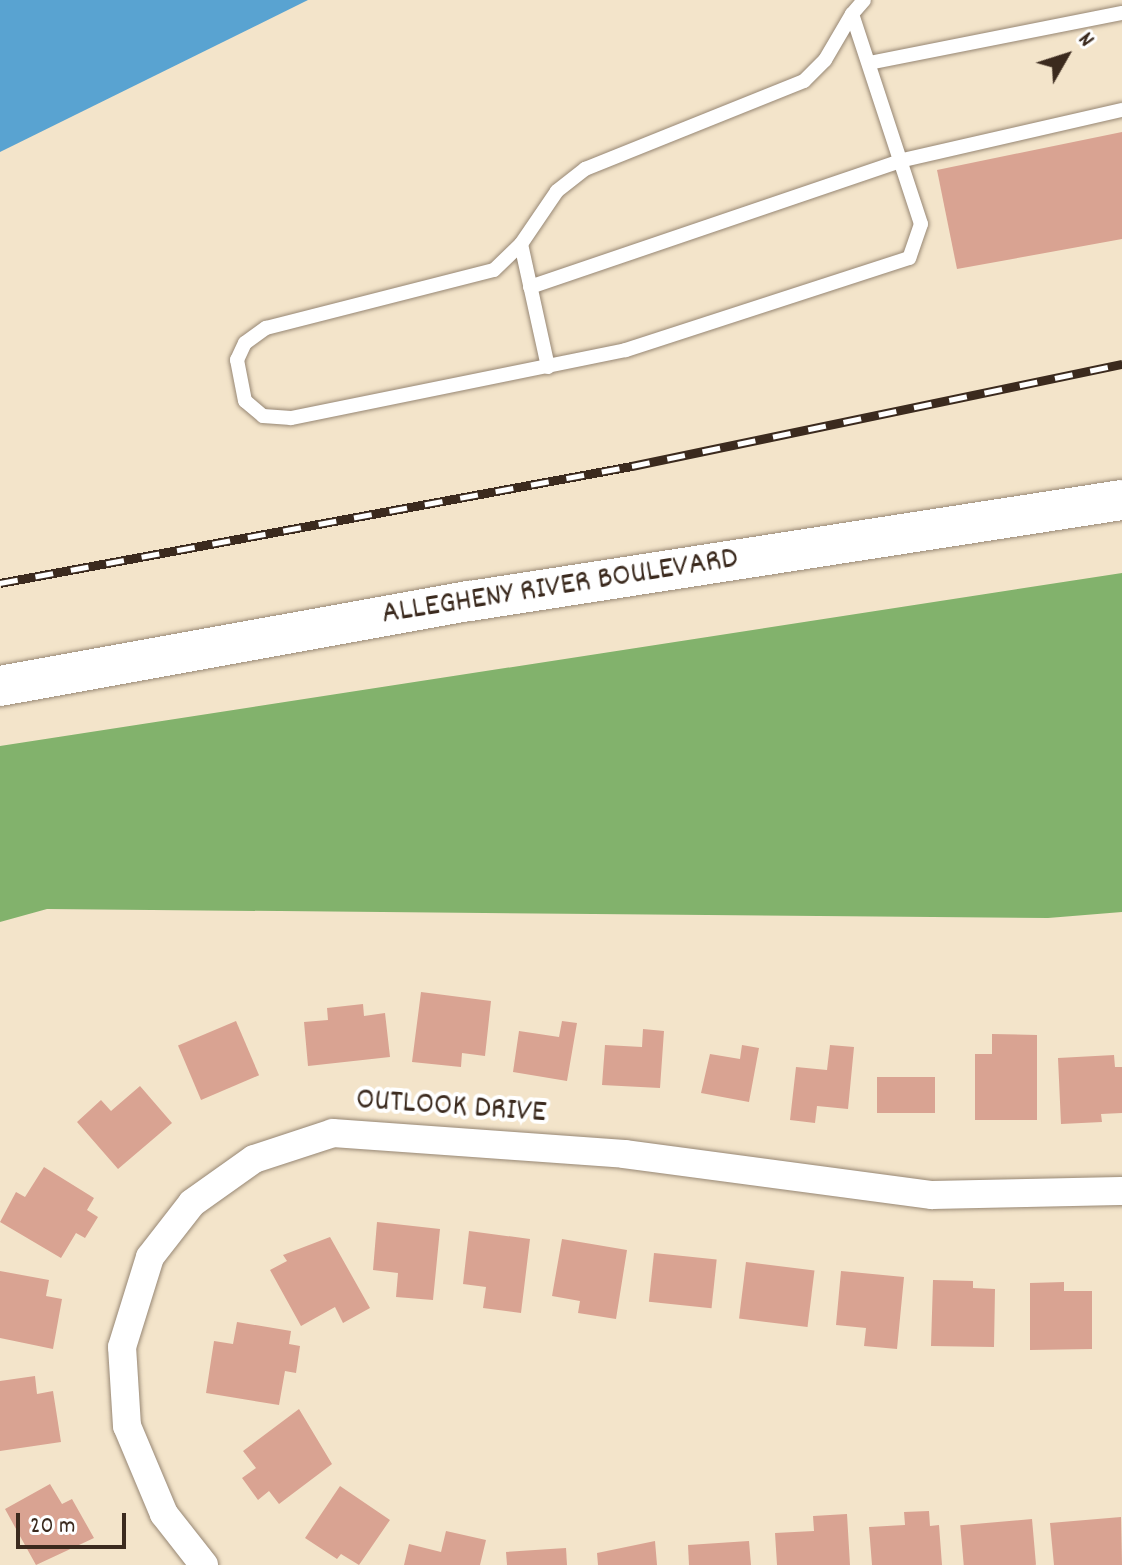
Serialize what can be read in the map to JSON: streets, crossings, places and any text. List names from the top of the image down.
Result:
{
  "streets": {
    "main road": ["ALLEGHENY RIVER BOULEVARD"],
    "street": ["OUTLOOK DRIVE"]
  },
  "scale_bar": "20 m",
  "north": "top right"
}
